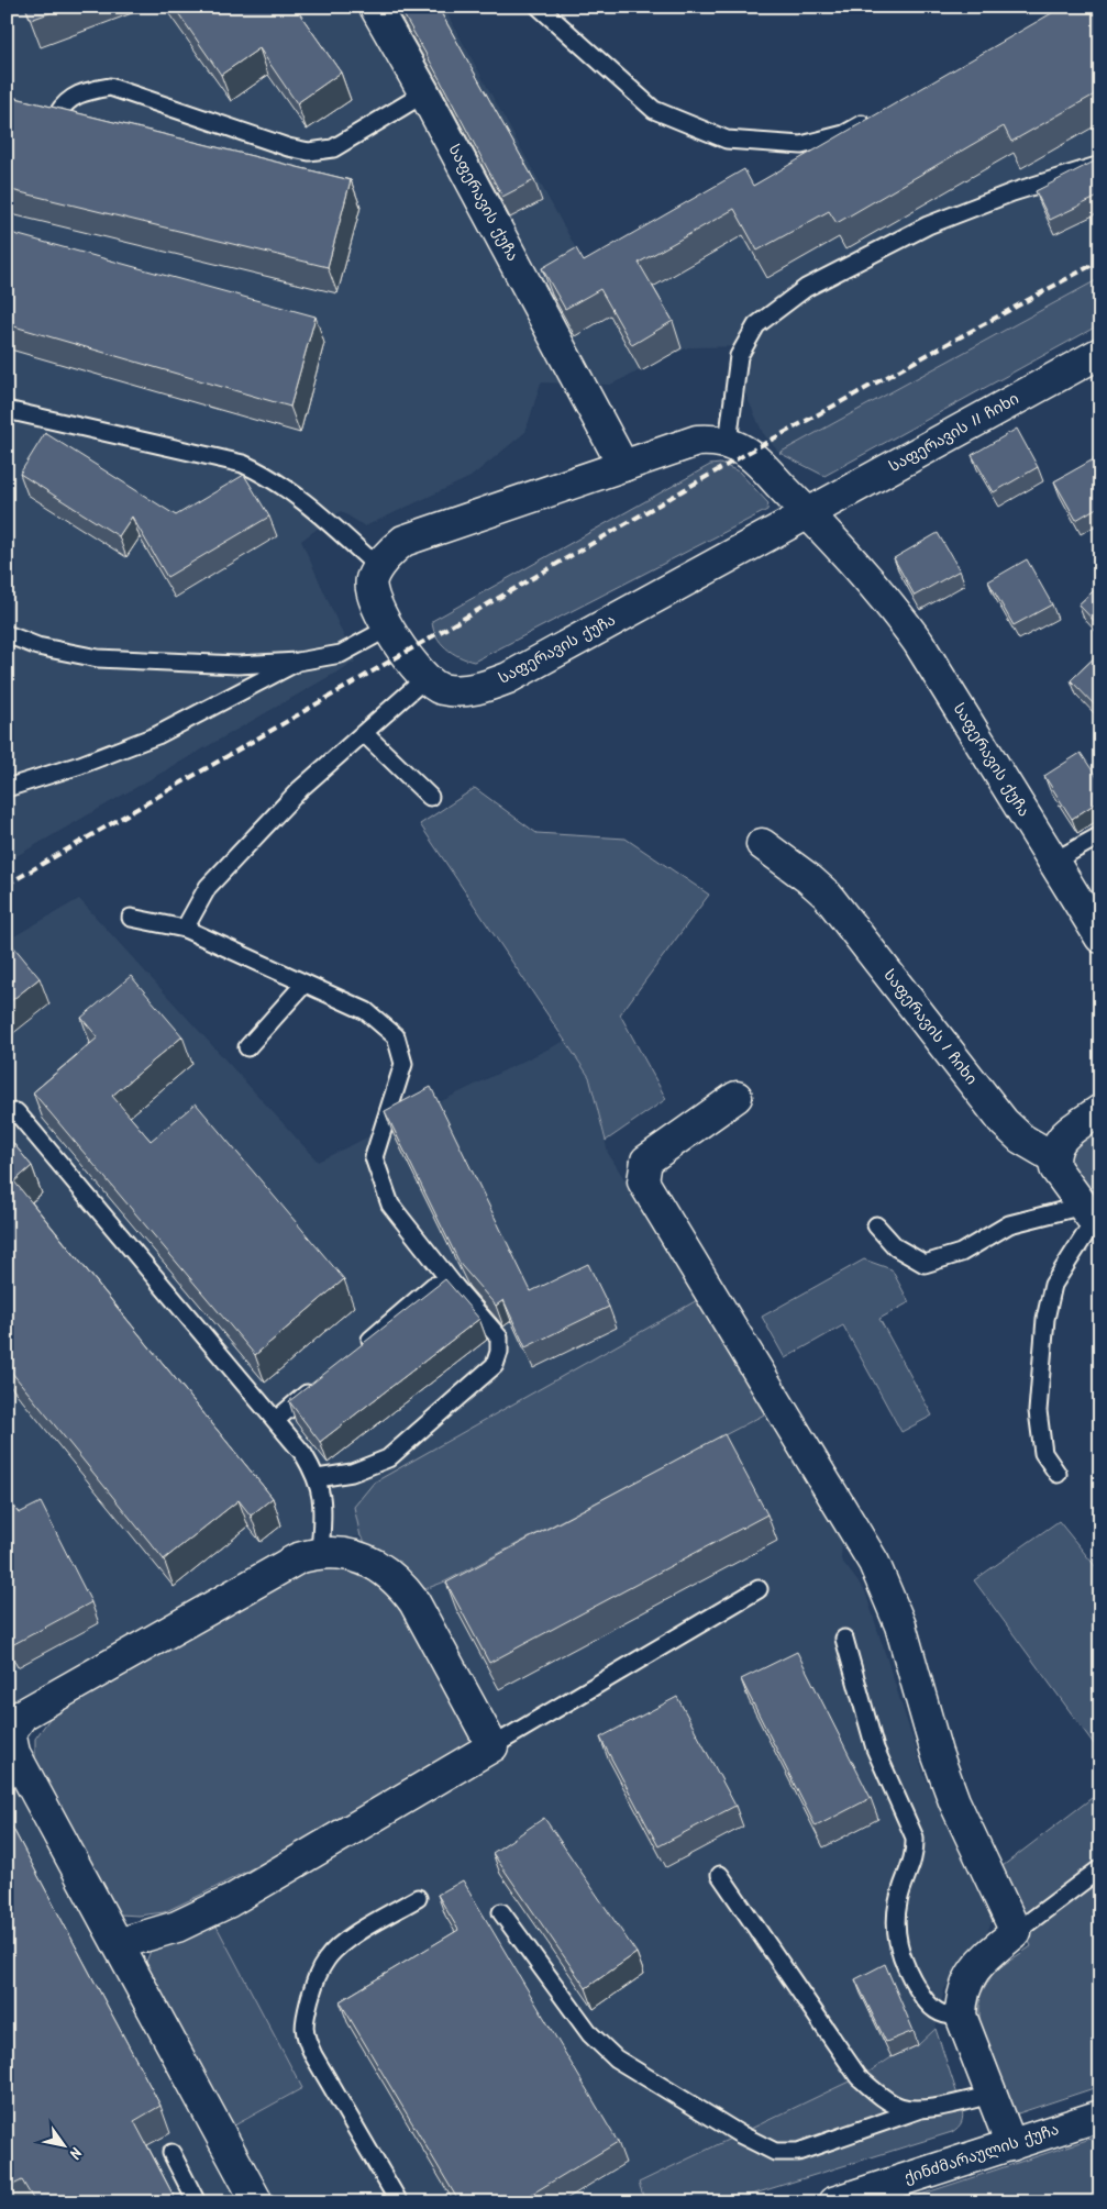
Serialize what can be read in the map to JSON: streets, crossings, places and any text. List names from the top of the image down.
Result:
{
  "streets": {
    "street": [
      "საფერავის ქუჩა",
      "საფერავის II ჩიხი",
      "საფერავის I ჩიხი",
      "ქინძმარაულის ქუჩა"
    ]
  },
  "crossings": [
    ["საფერავის ქუჩა", "საფერავის II ჩიხი"]
  ],
  "north": "bottom right"
}
